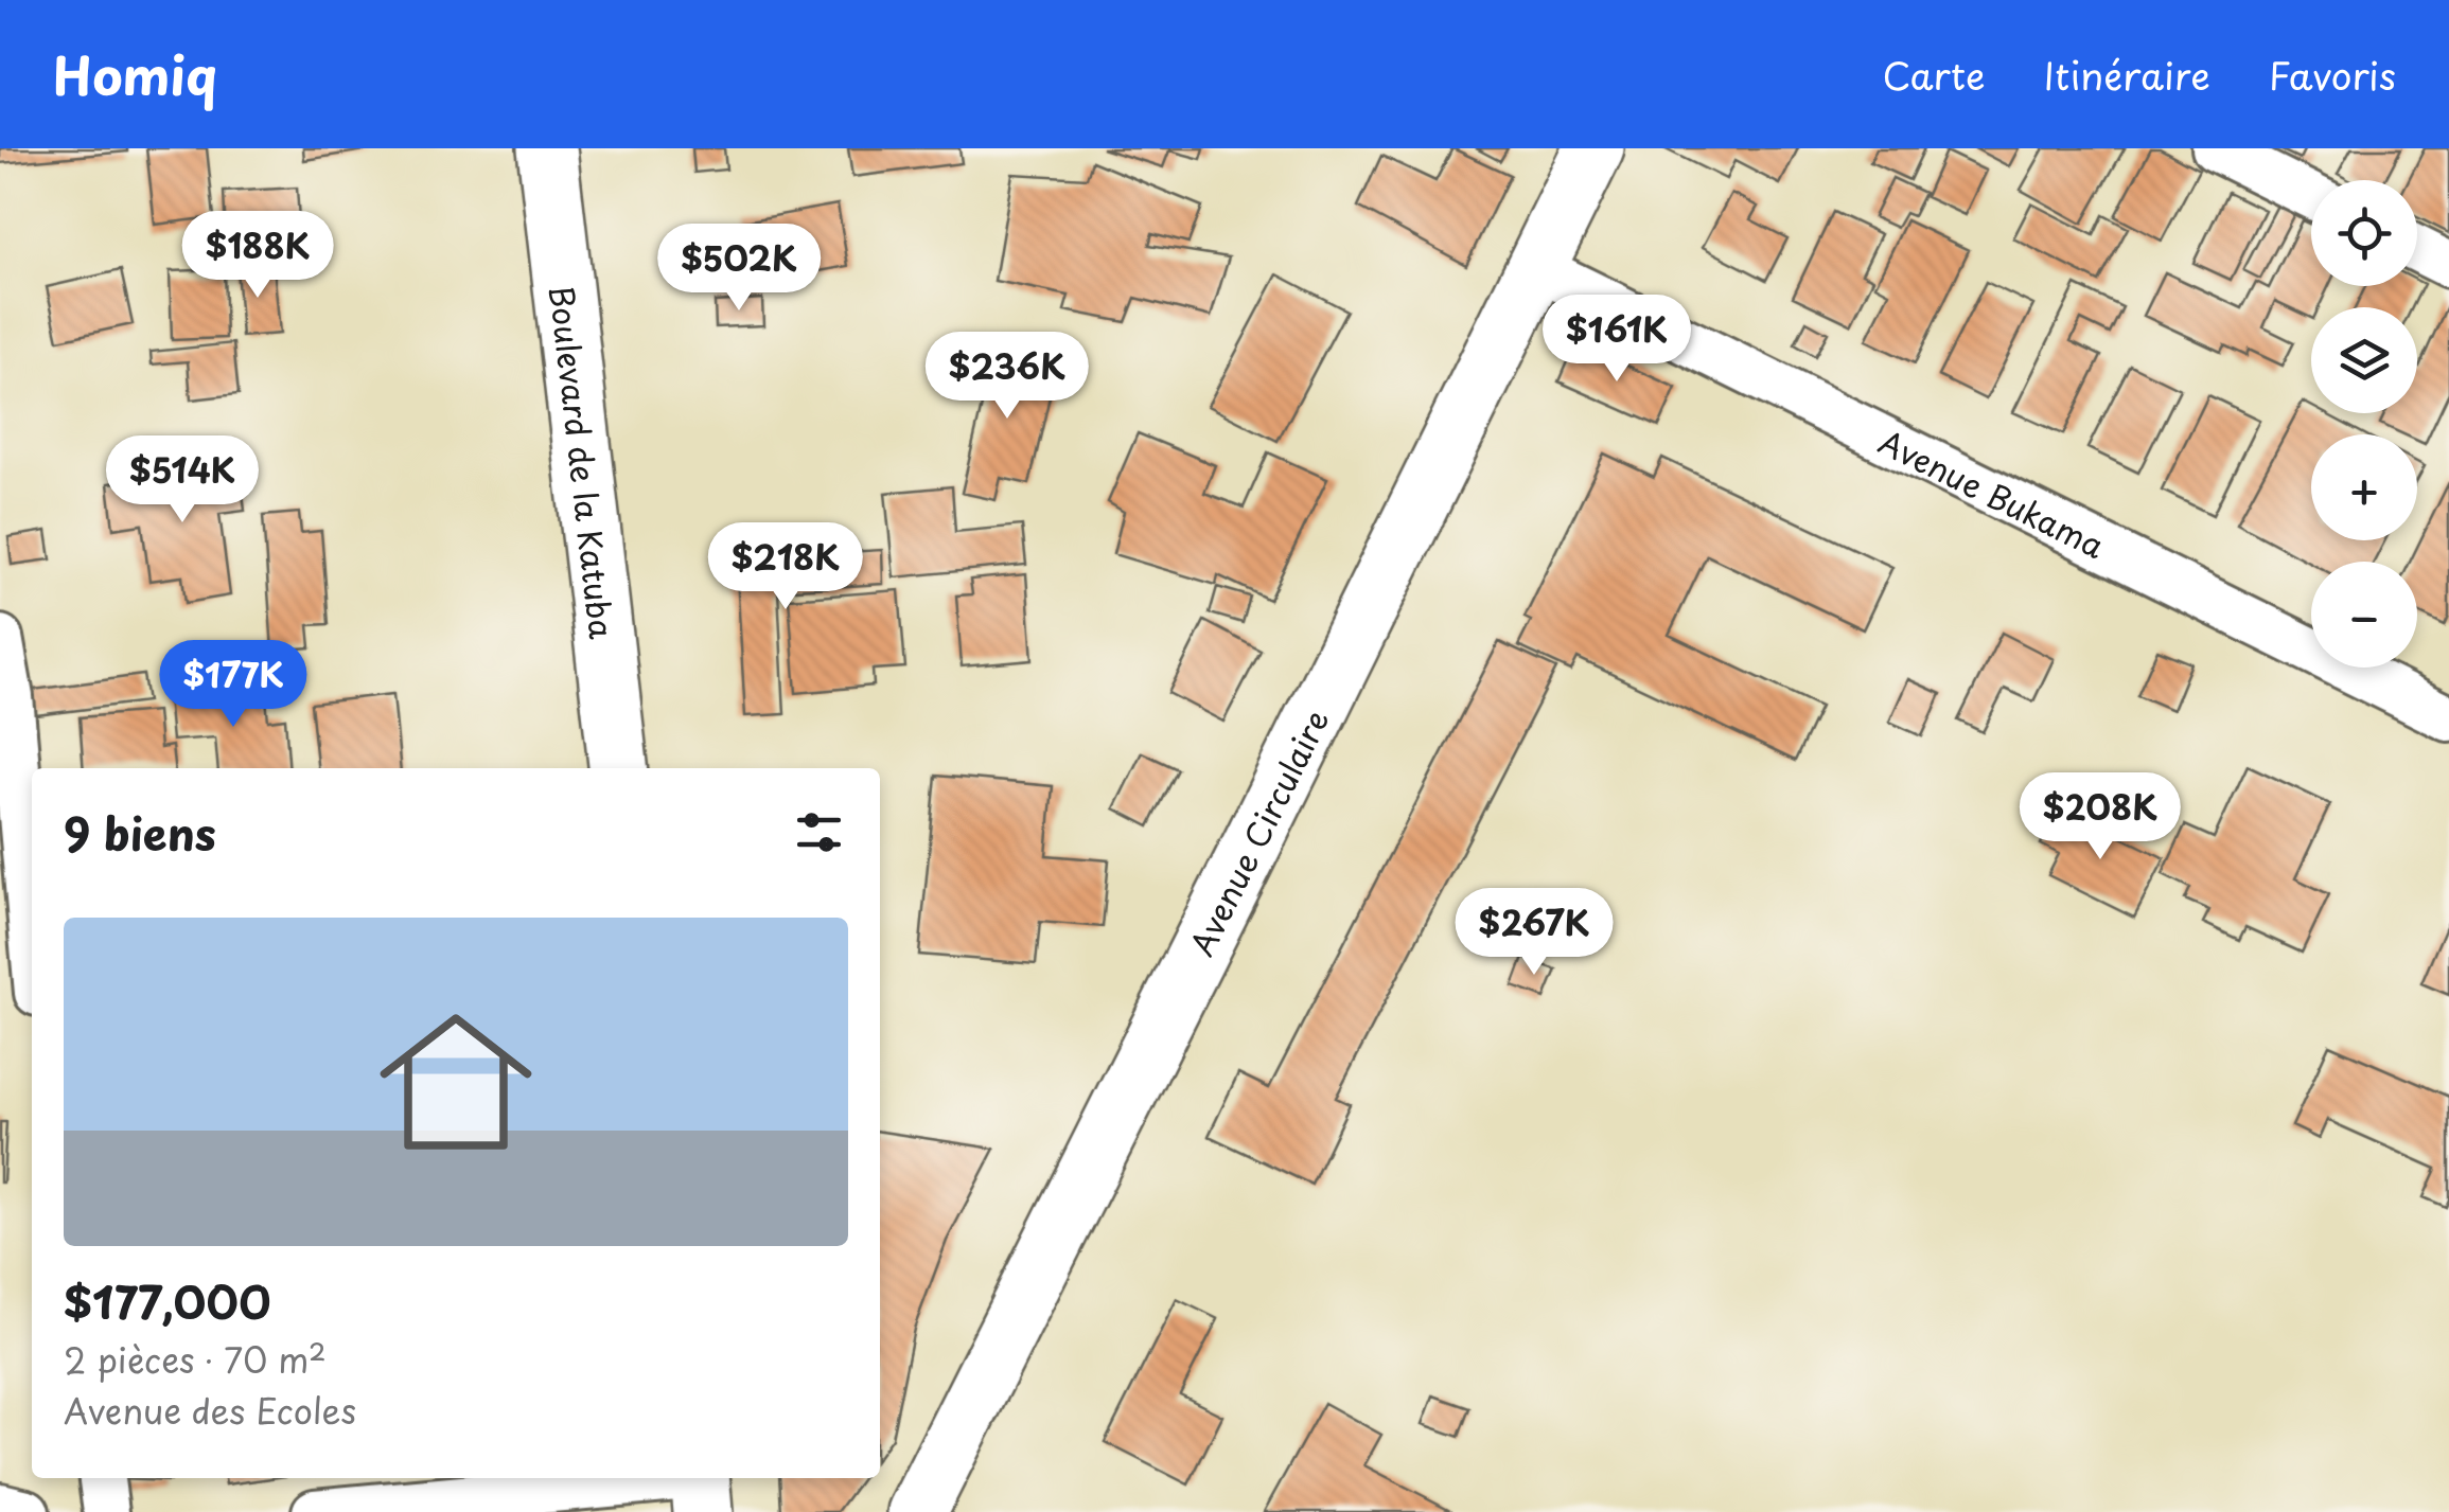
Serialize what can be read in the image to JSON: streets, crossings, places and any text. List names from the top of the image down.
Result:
{
  "streets": {
    "street": ["Boulevard de la Katuba", "Avenue Bukama", "Avenue Circulaire"]
  },
  "crossings": [
    ["Avenue Bukama", "Avenue Circulaire"]
  ],
  "page": {
    "header": "Homiq",
    "nav": ["Carte", "Itinéraire", "Favoris"],
    "map_buttons": ["+", "−"],
    "price": [
      "$188K",
      "$502K",
      "$161K",
      "$236K",
      "$514K",
      "$218K",
      "$177K",
      "$208K",
      "$267K"
    ],
    "heading": "9 biens",
    "list": [
      {
        "name": "$177,000",
        "note": "2 pièces · 70 m² · Avenue des Ecoles"
      }
    ]
  }
}
